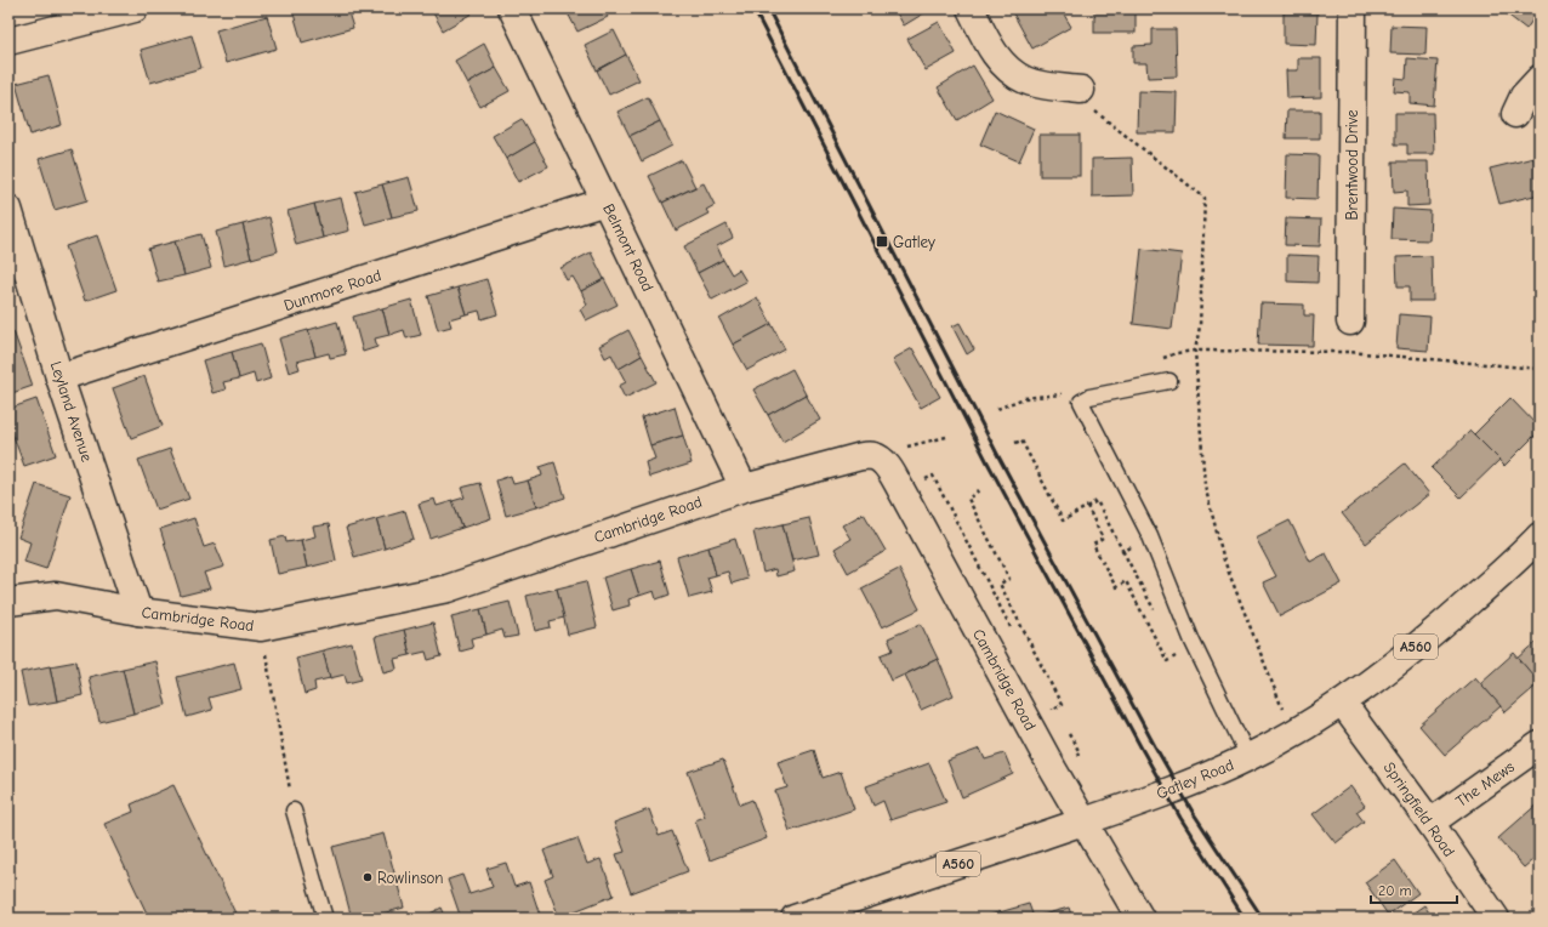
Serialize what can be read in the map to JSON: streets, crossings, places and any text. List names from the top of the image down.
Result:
{
  "streets": {
    "street": [
      "Brentwood Drive",
      "Belmont Road",
      "Dunmore Road",
      "Leyland Avenue",
      "Cambridge Road",
      "A560",
      "Gatley Road",
      "The Mews",
      "Springfield Road"
    ]
  },
  "crossings": [
    ["Belmont Road", "Dunmore Road"],
    ["Belmont Road", "Cambridge Road"],
    ["Dunmore Road", "Leyland Avenue"],
    ["Leyland Avenue", "Cambridge Road"],
    ["Cambridge Road", "Gatley Road"],
    ["Gatley Road", "Springfield Road"],
    ["The Mews", "Springfield Road"]
  ],
  "places": {
    "transit": ["Gatley"],
    "other": ["Rowlinson"]
  },
  "scale_bar": "20 m"
}
